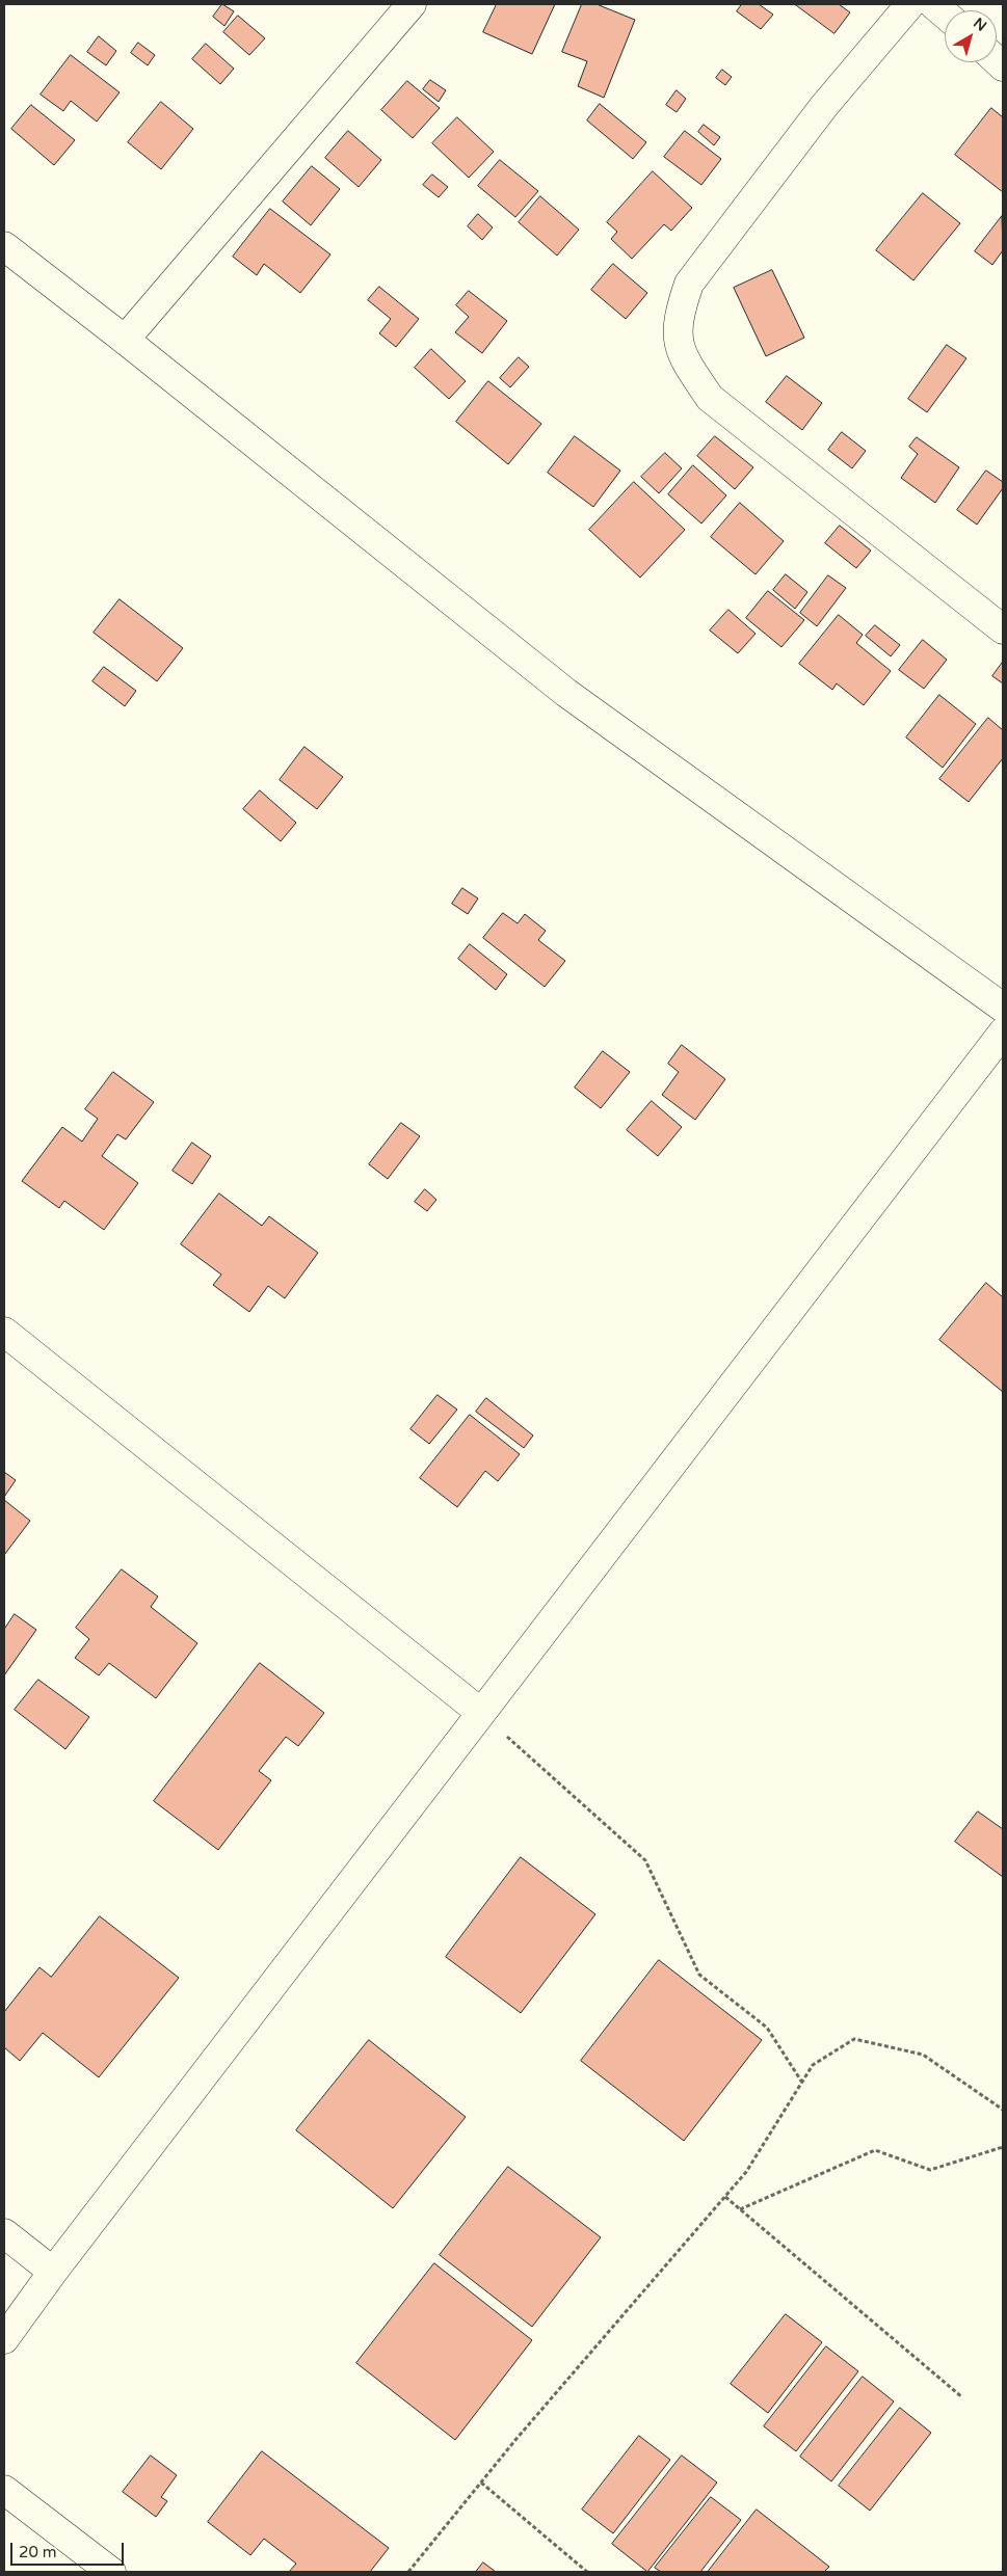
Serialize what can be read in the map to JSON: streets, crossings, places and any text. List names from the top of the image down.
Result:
{
  "scale_bar": "20 m",
  "north": "top right"
}
